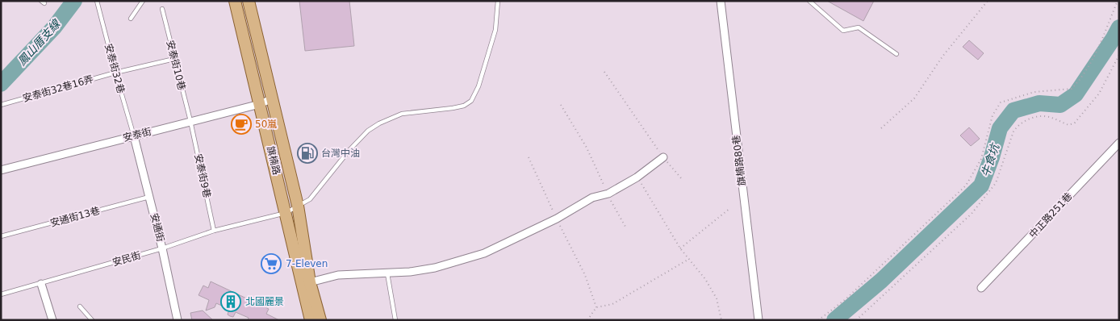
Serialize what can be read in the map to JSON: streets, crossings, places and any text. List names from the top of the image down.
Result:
{
  "streets": {
    "main road": ["旗楠路"],
    "street": [
      "安泰街",
      "旗楠路80巷",
      "中正路251巷",
      "安通街"
    ],
    "lane": [
      "安泰街10巷",
      "安泰街32巷",
      "安泰街32巷16弄",
      "安泰街9巷",
      "安通街13巷",
      "安民街"
    ]
  },
  "crossings": [
    ["安泰街10巷", "安泰街32巷16弄"],
    ["安泰街10巷", "安泰街"],
    ["安泰街10巷", "安泰街9巷"],
    ["安泰街32巷", "安泰街32巷16弄"],
    ["安泰街32巷", "安泰街"],
    ["安泰街32巷", "安通街"],
    ["安泰街", "旗楠路"],
    ["安泰街", "安泰街9巷"],
    ["安泰街", "安通街"],
    ["旗楠路", "安民街"],
    ["安泰街9巷", "安民街"],
    ["安通街13巷", "安通街"],
    ["安通街", "安民街"]
  ],
  "water": ["鳳山厝支線", "牛食坑"],
  "places": {
    "cafe": ["50嵐"],
    "fuel station": ["台灣中油"],
    "supermarket": ["7-Eleven"],
    "building": ["北國麗景"]
  }
}
